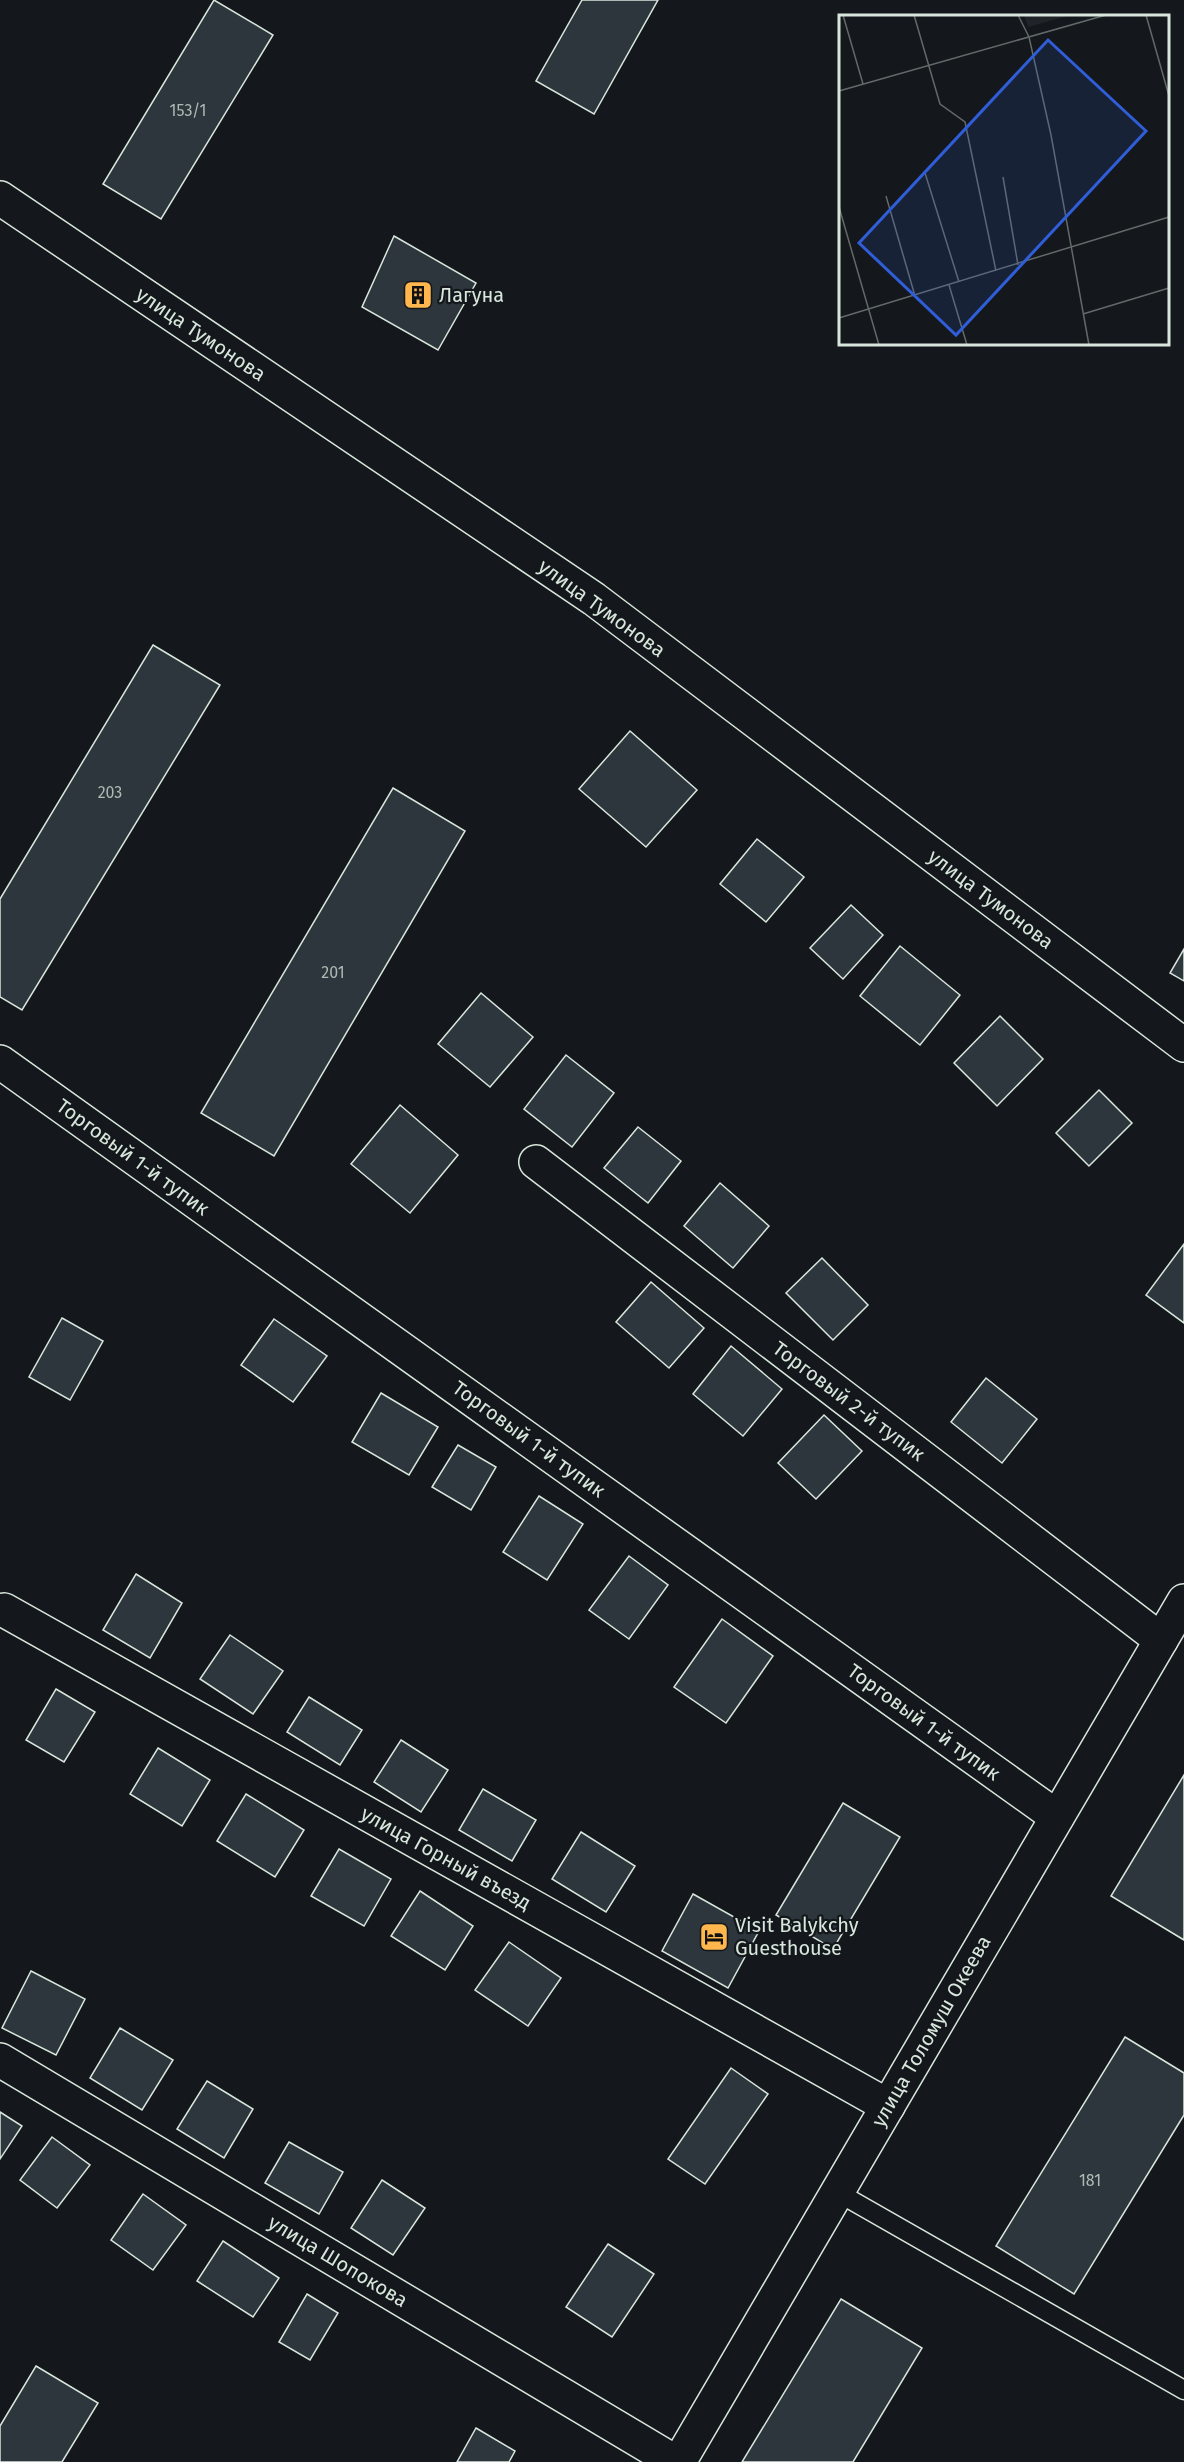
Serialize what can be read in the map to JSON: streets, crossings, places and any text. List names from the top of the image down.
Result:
{
  "streets": {
    "street": [
      "улица Тумонова",
      "Торговый 1-й тупик",
      "Торговый 2-й тупик",
      "улица Горный въезд",
      "улица Толомуш Океева",
      "улица Шопокова"
    ]
  },
  "crossings": [
    ["Торговый 1-й тупик", "улица Толомуш Океева"],
    ["Торговый 2-й тупик", "улица Толомуш Океева"],
    ["улица Горный въезд", "улица Толомуш Океева"],
    ["улица Толомуш Океева", "улица Шопокова"]
  ],
  "places": {
    "building": ["Лагуна"],
    "hotel": ["Visit Balykchy Guesthouse"]
  },
  "house_numbers": [
    "153/1",
    "203",
    "201",
    "181"
  ]
}
